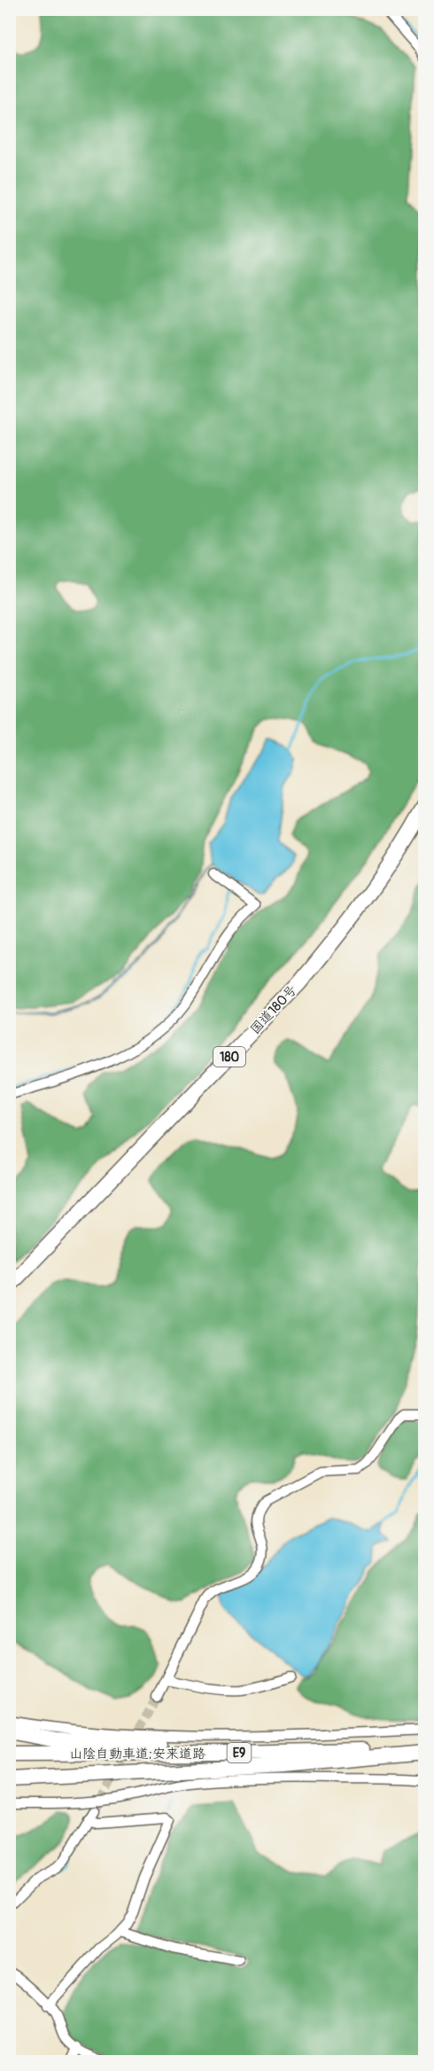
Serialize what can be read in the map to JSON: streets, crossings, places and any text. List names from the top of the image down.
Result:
{
  "streets": {
    "highway": [
      "国道180号",
      "180",
      "E9",
      "山陰自動車道;安来道路"
    ]
  }
}
